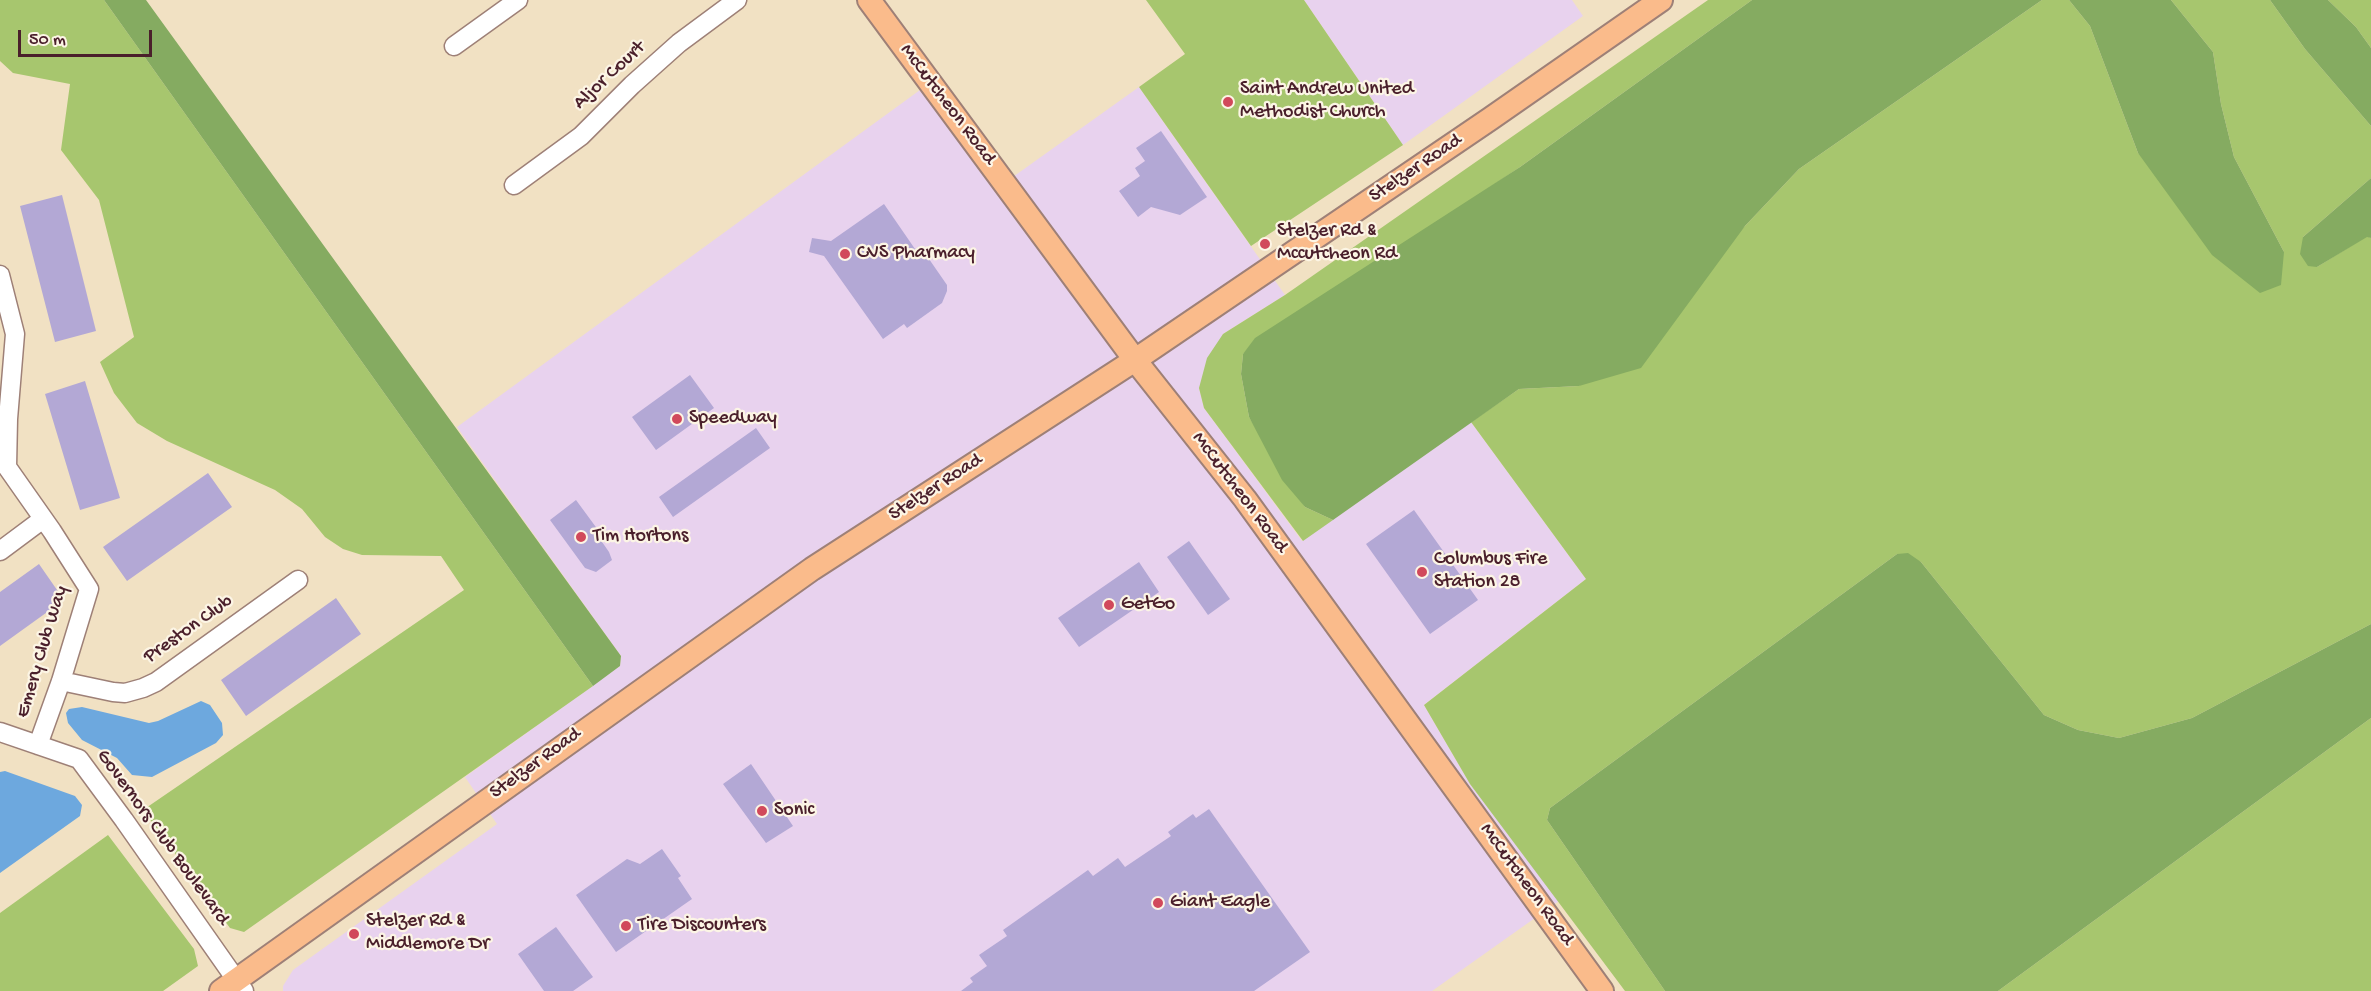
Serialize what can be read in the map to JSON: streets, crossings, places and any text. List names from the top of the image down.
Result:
{
  "streets": {
    "main road": ["McCutcheon Road", "Stelzer Road"],
    "street": [
      "Aljor Court",
      "Preston Club",
      "Emery Club Way",
      "Governors Club Boulevard"
    ]
  },
  "crossings": [
    ["McCutcheon Road", "Stelzer Road"],
    ["Stelzer Road", "Governors Club Boulevard"],
    ["Preston Club", "Emery Club Way"],
    ["Emery Club Way", "Governors Club Boulevard"]
  ],
  "places": [
    "Saint Andrew United Methodist Church",
    "Stelzer Rd & Mccutcheon Rd",
    "CVS Pharmacy",
    "Speedway",
    "Tim Hortons",
    "Columbus Fire Station 28",
    "GetGo",
    "Sonic",
    "Giant Eagle",
    "Tire Discounters",
    "Stelzer Rd & Middlemore Dr"
  ],
  "scale_bar": "50 m"
}
